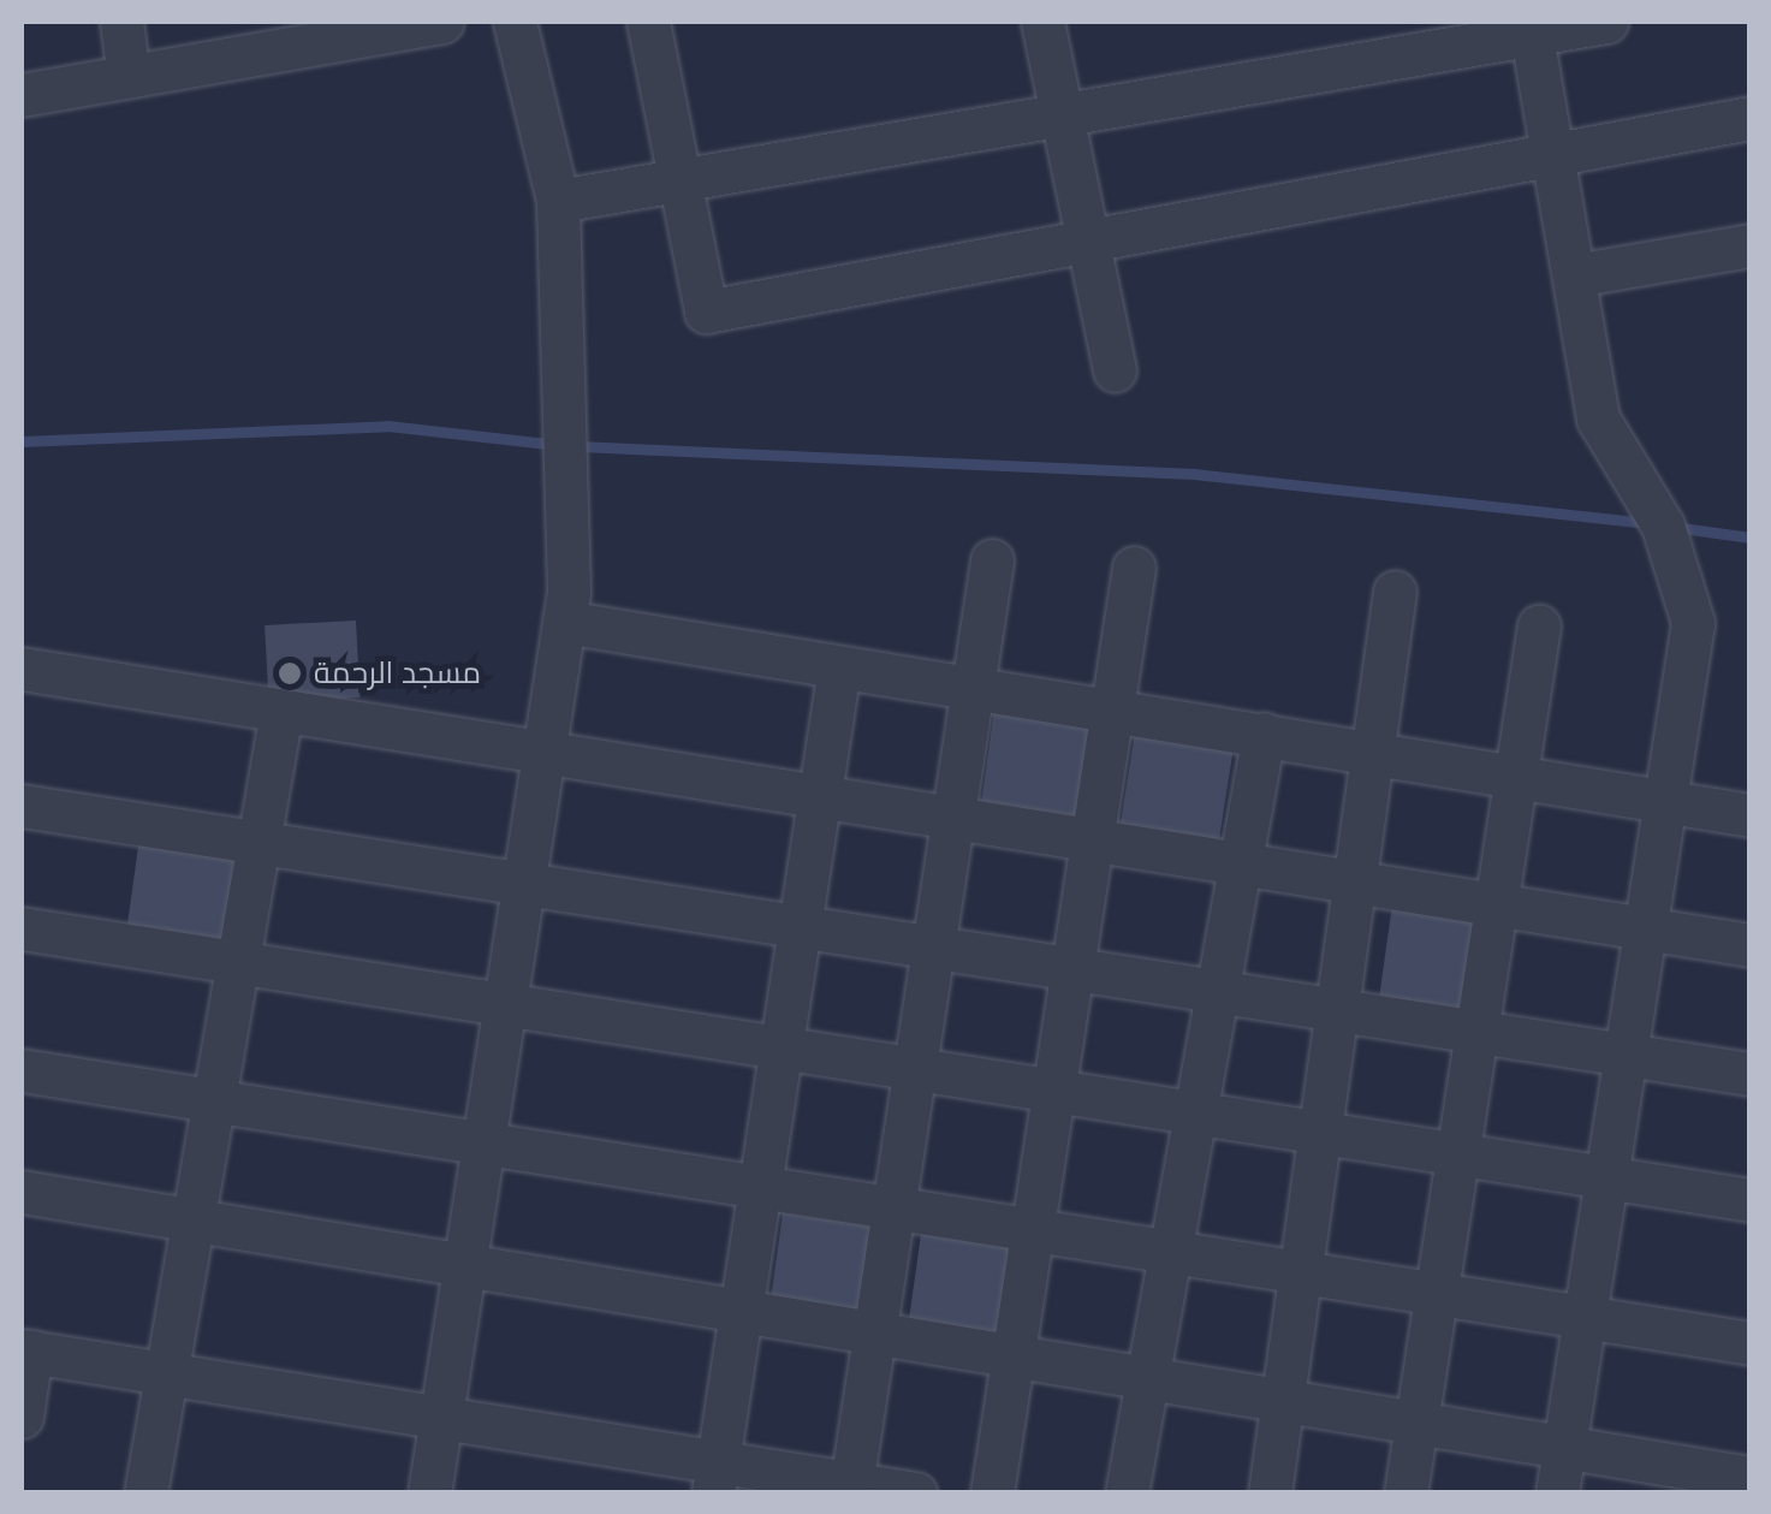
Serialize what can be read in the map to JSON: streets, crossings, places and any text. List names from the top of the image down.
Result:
{
  "places": ["مسجد الرحمة"]
}
